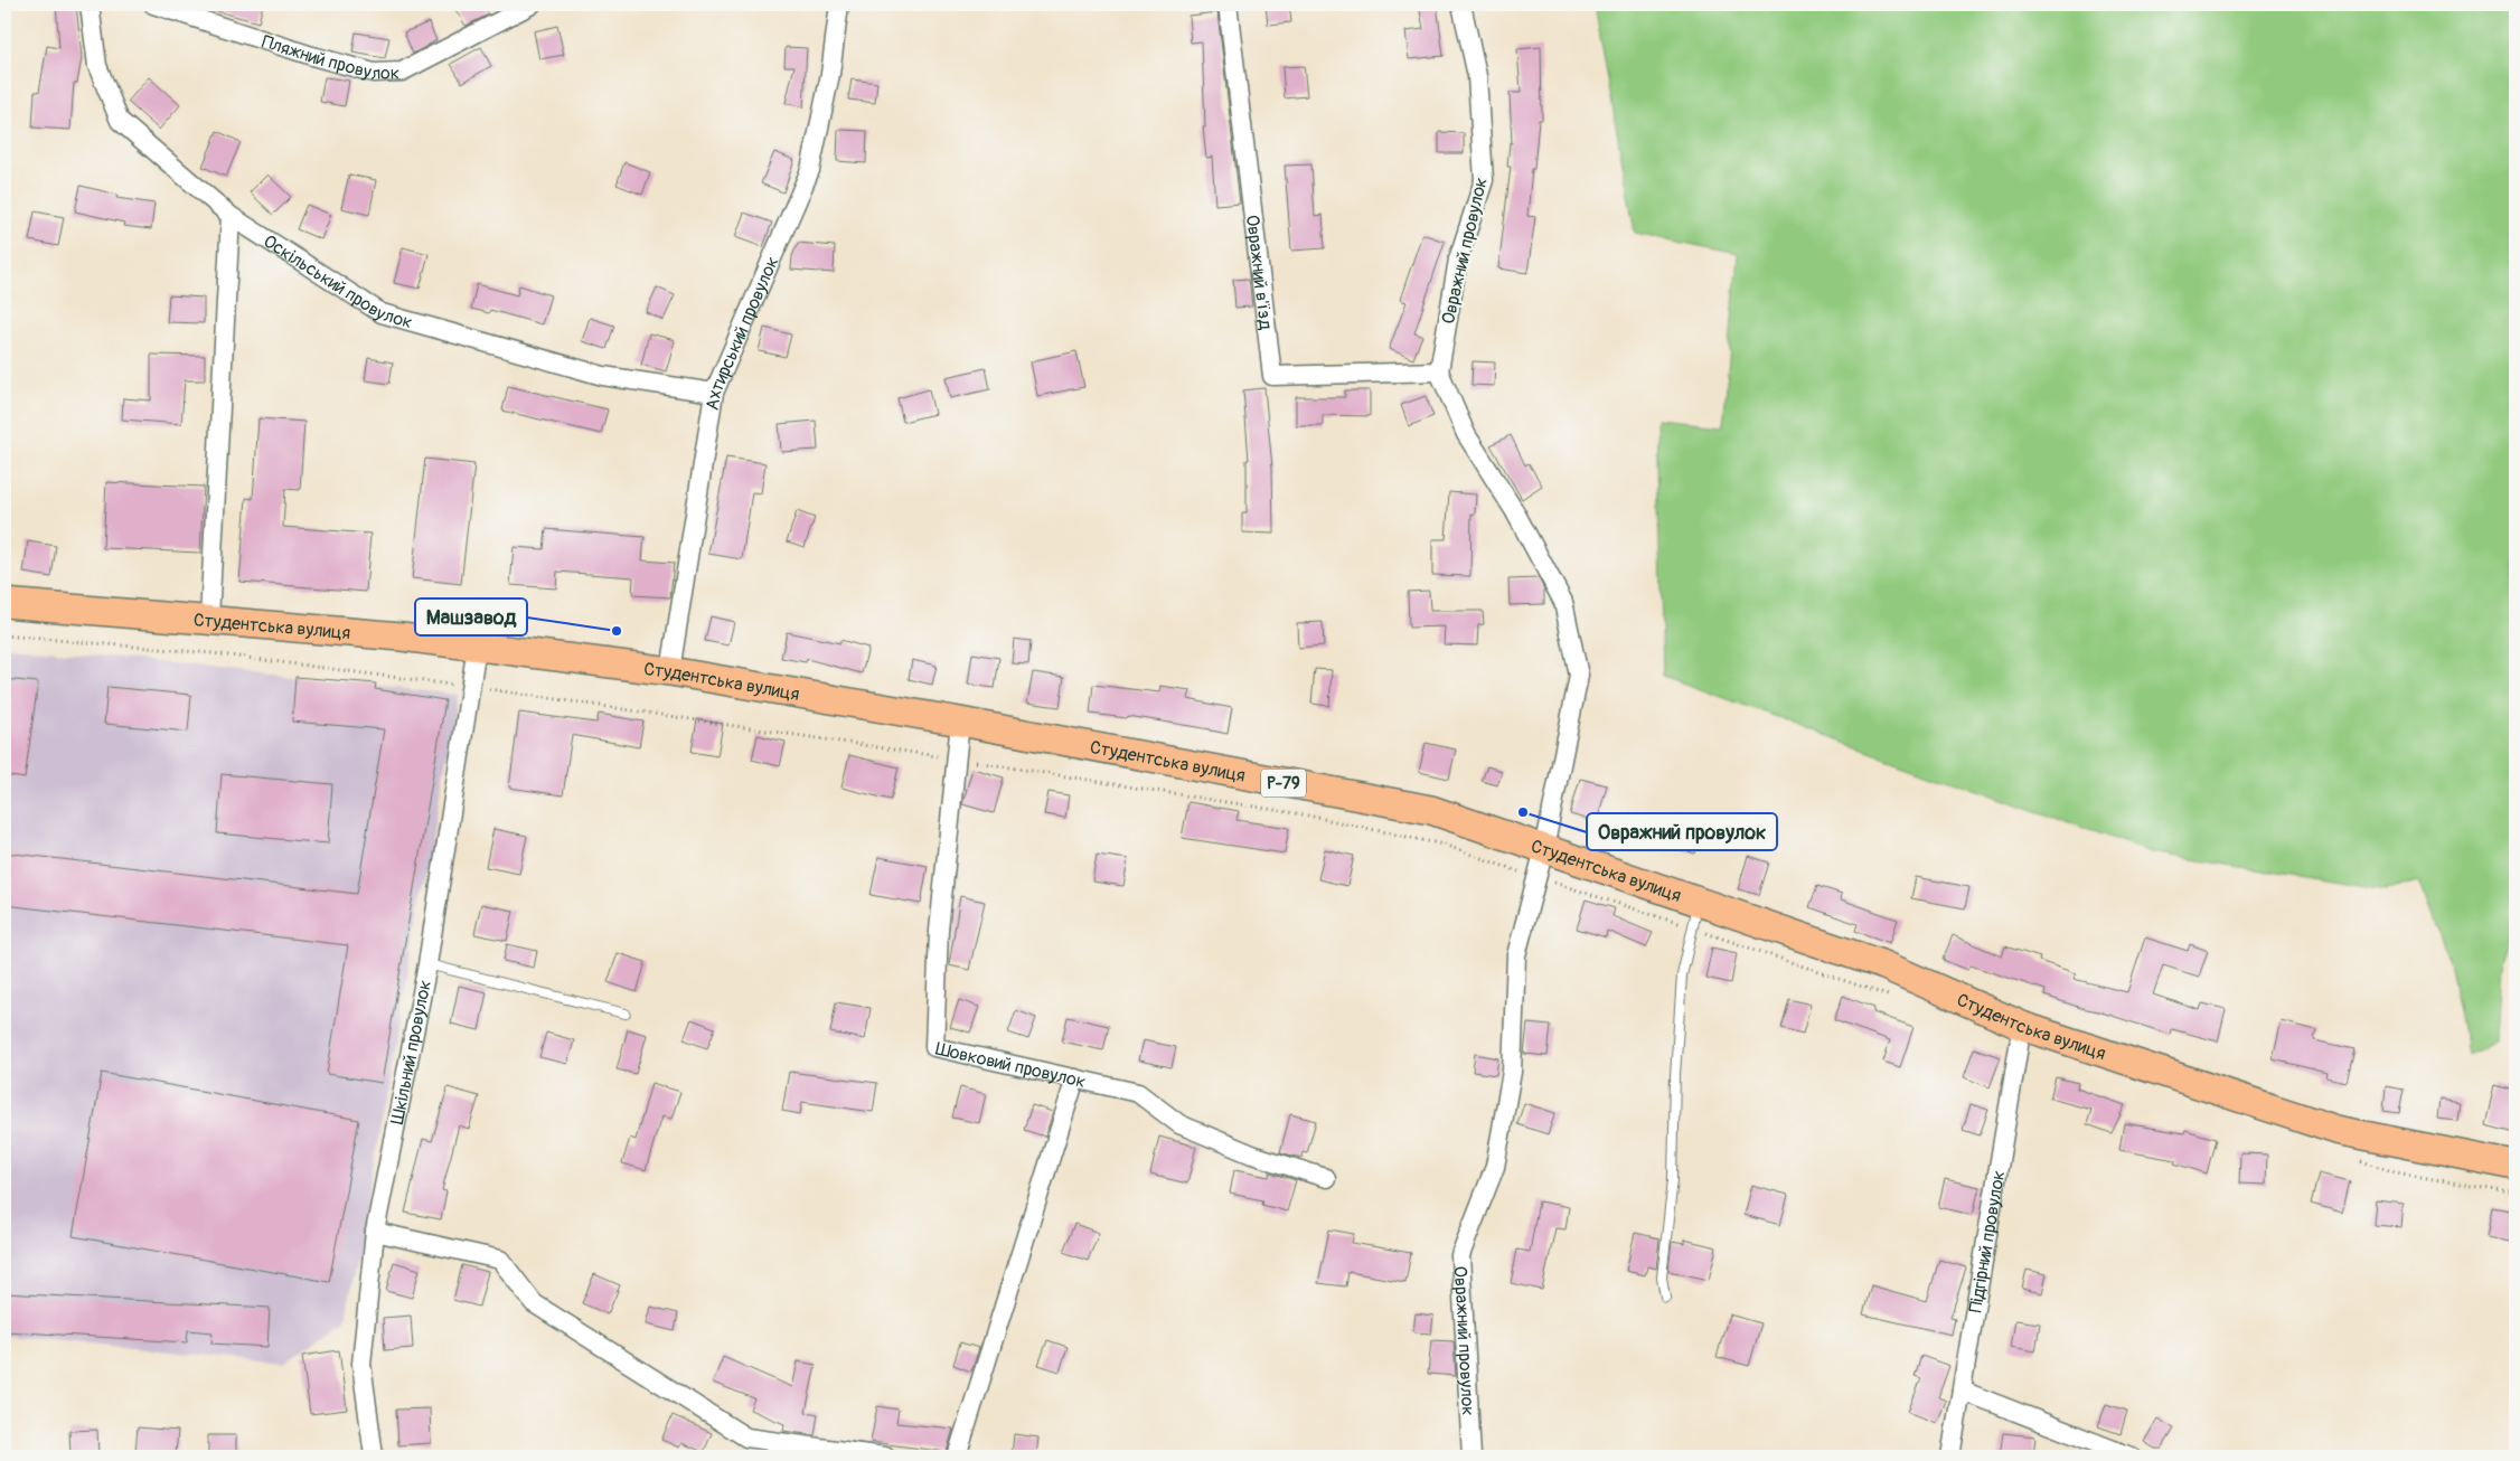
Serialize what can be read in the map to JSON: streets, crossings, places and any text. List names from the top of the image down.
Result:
{
  "streets": {
    "main road": ["Студентська вулиця", "Р-79"],
    "street": [
      "Пляжний провулок",
      "Овражний провулок",
      "Овражний в'їзд",
      "Оскільський провулок",
      "Ахтирський провулок",
      "Шкільний провулок",
      "Шовковий провулок",
      "Підгірний провулок"
    ]
  },
  "crossings": [
    ["Овражний провулок", "Овражний в'їзд"],
    ["Овражний провулок", "Студентська вулиця"],
    ["Оскільський провулок", "Ахтирський провулок"],
    ["Ахтирський провулок", "Студентська вулиця"],
    ["Студентська вулиця", "Шкільний провулок"],
    ["Студентська вулиця", "Шовковий провулок"],
    ["Студентська вулиця", "Підгірний провулок"]
  ],
  "places": ["Машзавод", "Овражний провулок"]
}
